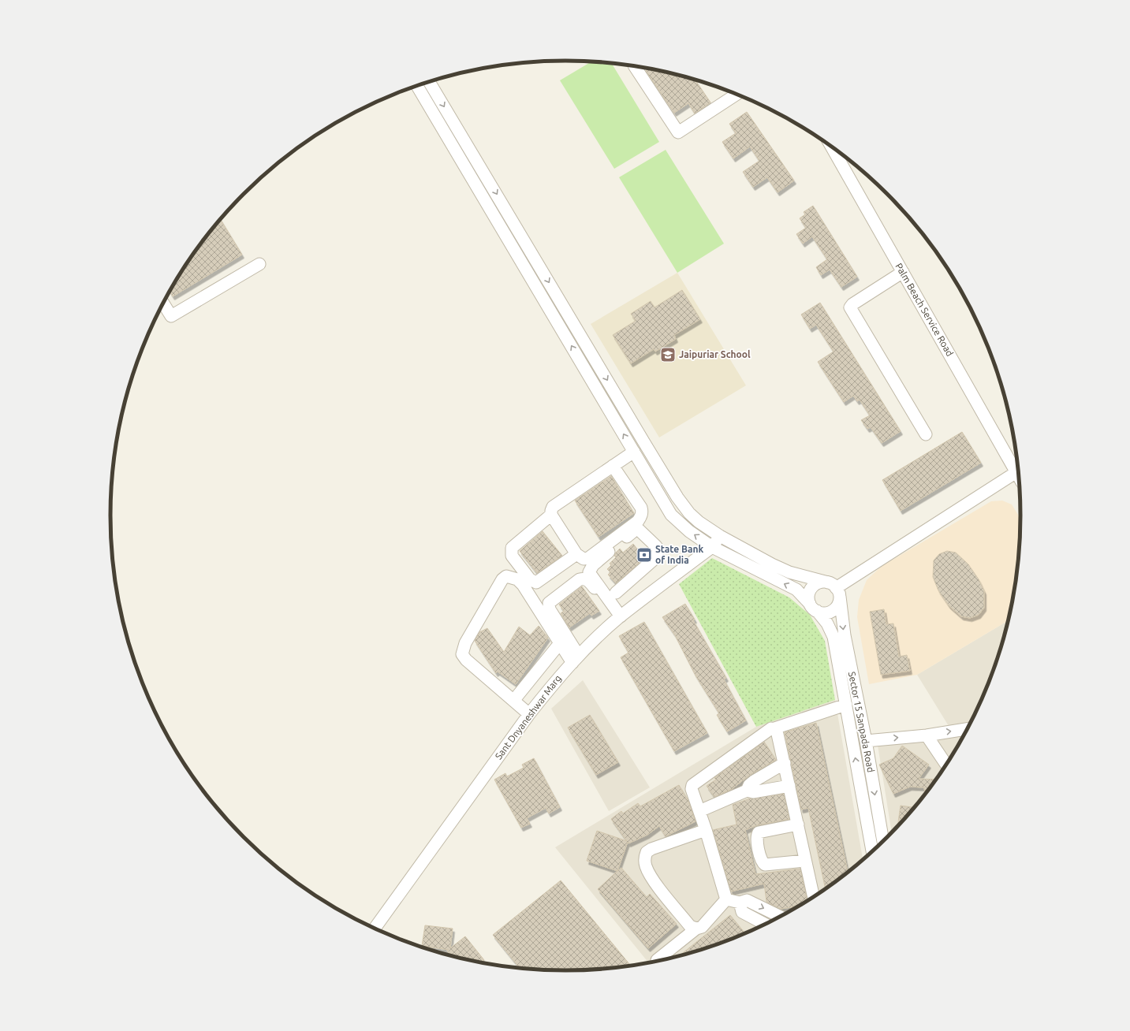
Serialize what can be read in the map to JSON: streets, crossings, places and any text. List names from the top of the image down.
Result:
{
  "streets": {
    "street": ["Palm Beach Service Road", "Sant Dnyaneshwar Marg", "Sector 15 Sanpada Road"]
  },
  "crossings": [
    ["Sant Dnyaneshwar Marg", "Sector 15 Sanpada Road"]
  ],
  "places": {
    "school or university": ["Jaipuriar School"],
    "bank": ["State Bank of India"]
  }
}
